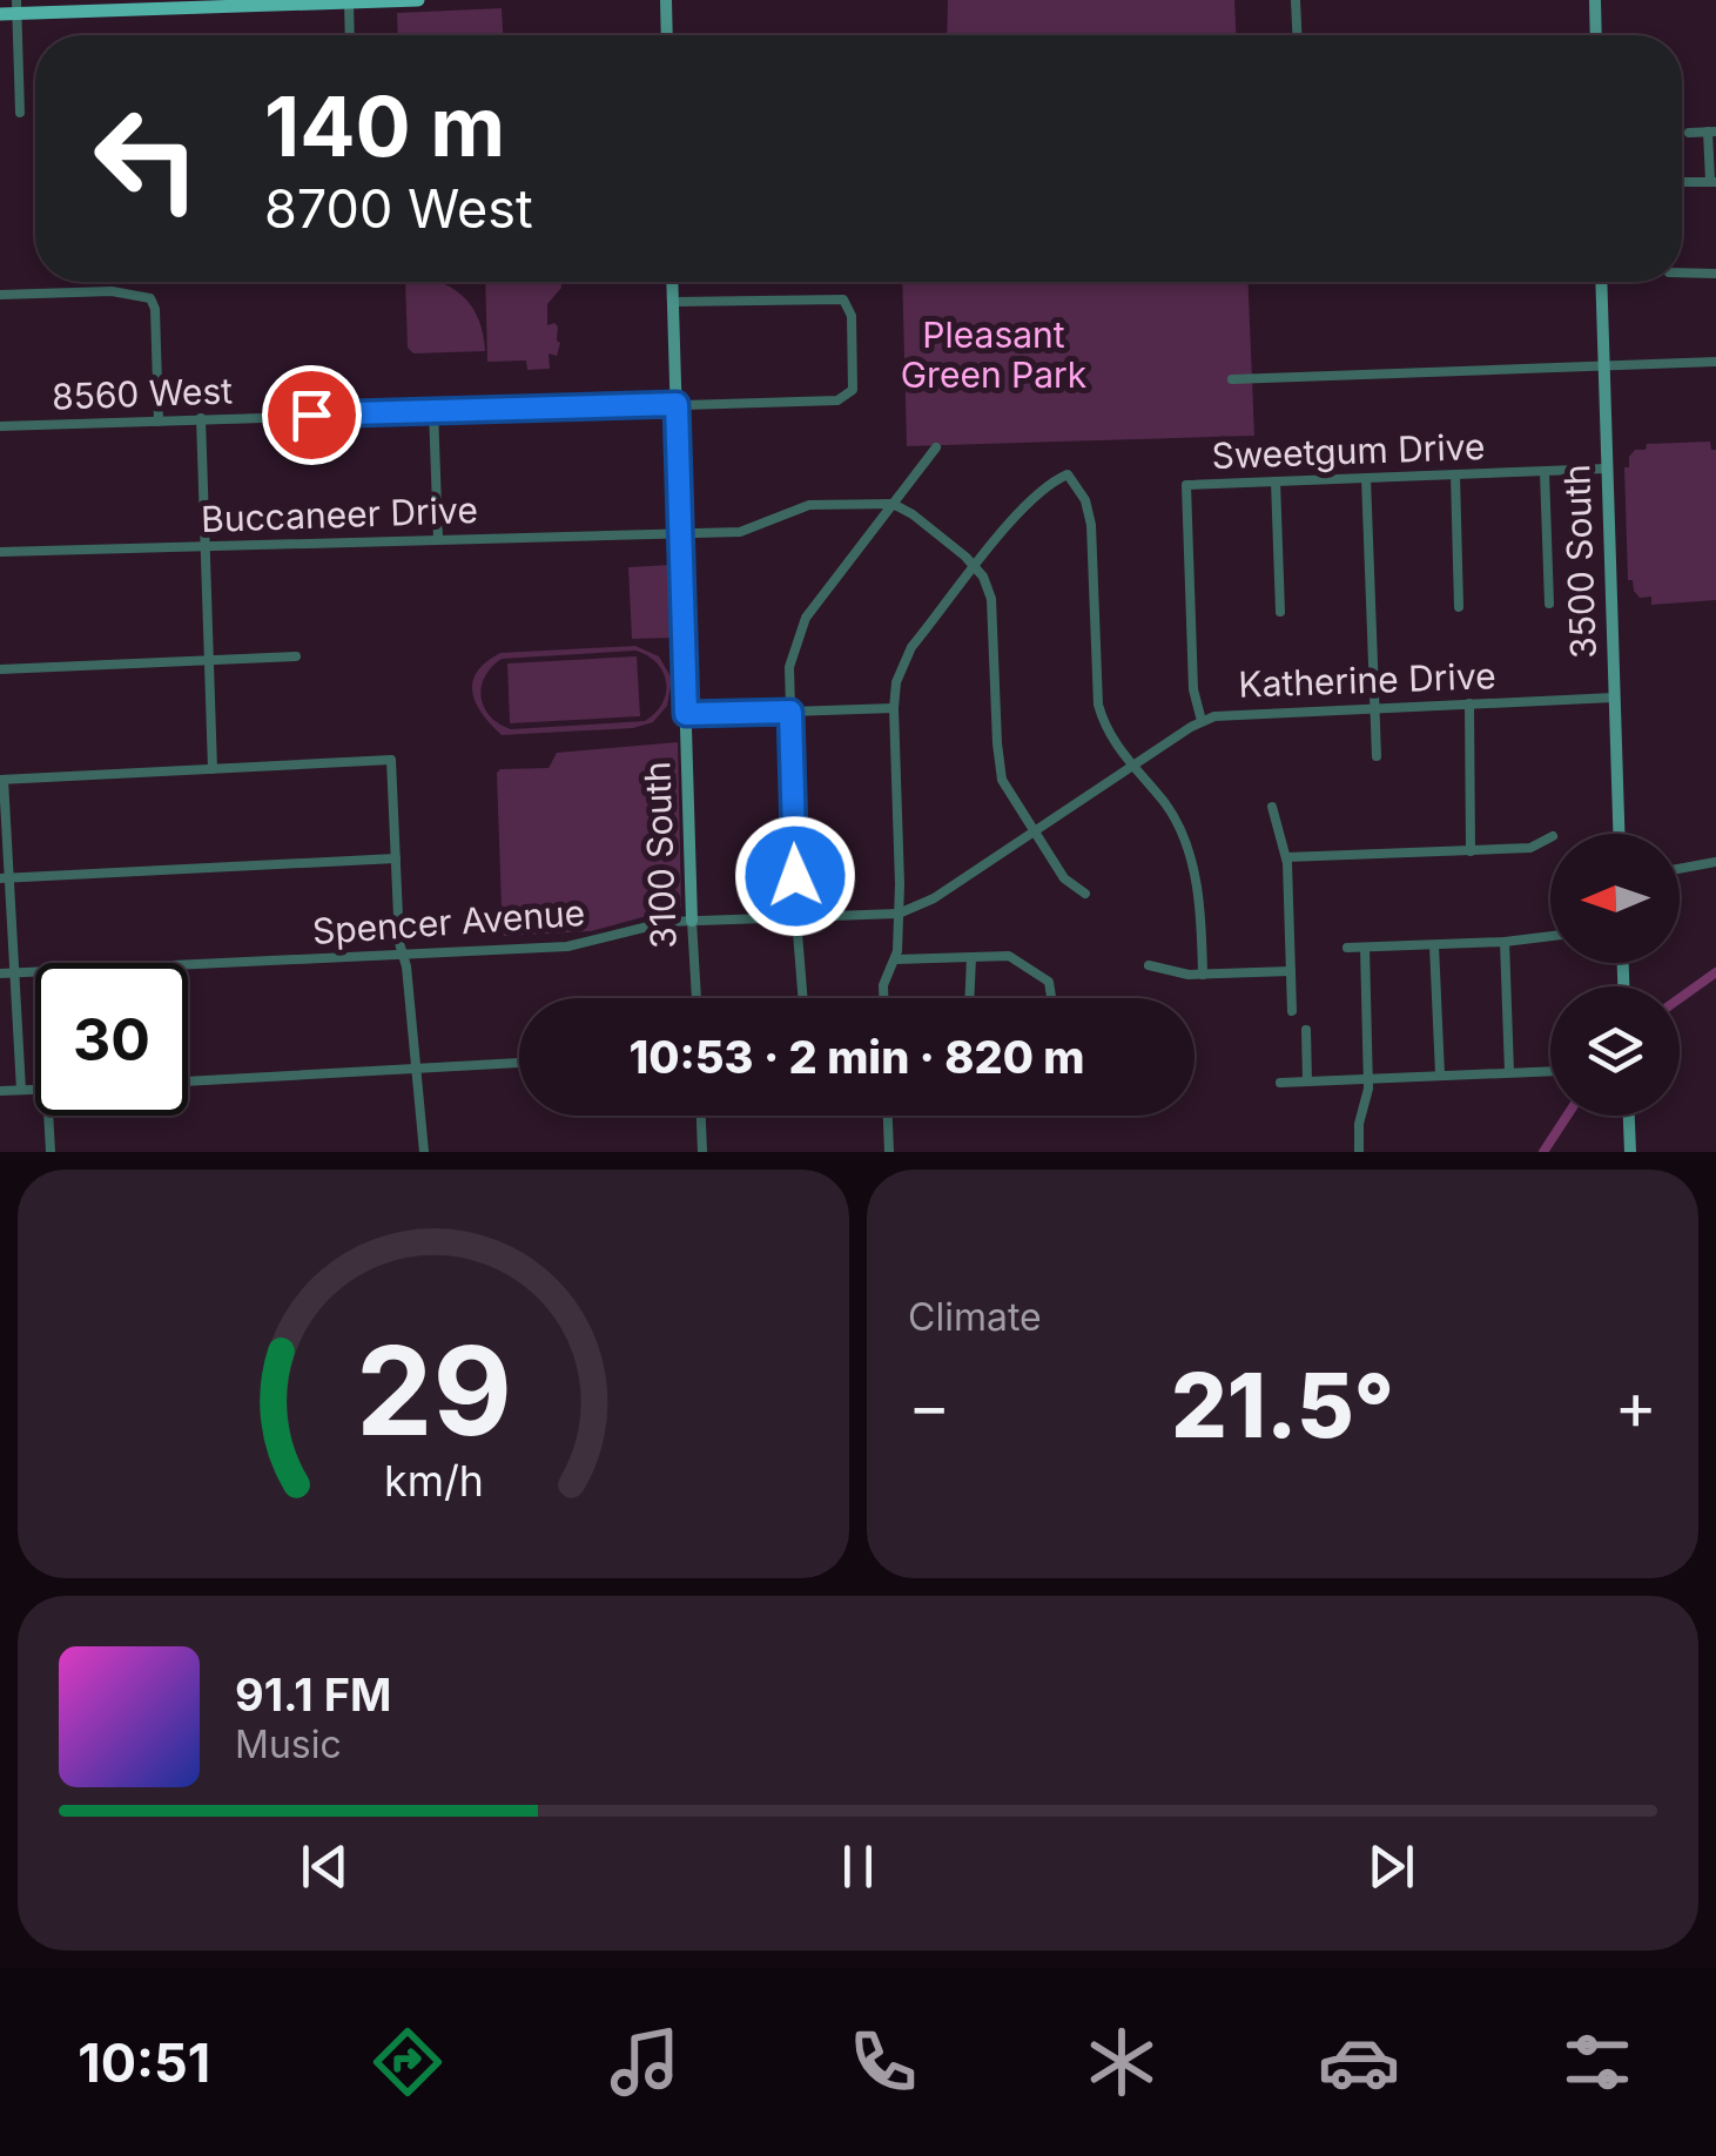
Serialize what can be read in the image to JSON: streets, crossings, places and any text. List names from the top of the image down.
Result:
{
  "streets": {
    "street": [
      "8560 West",
      "Sweetgum Drive",
      "Buccaneer Drive",
      "3500 South",
      "Katherine Drive",
      "3100 South",
      "Spencer Avenue"
    ]
  },
  "crossings": [
    ["8560 West", "3100 South"],
    ["Sweetgum Drive", "3500 South"],
    ["Sweetgum Drive", "Katherine Drive"],
    ["Buccaneer Drive", "3100 South"],
    ["3500 South", "Katherine Drive"],
    ["Katherine Drive", "Spencer Avenue"],
    ["3100 South", "Spencer Avenue"]
  ],
  "parks": ["Pleasant Green Park"],
  "north": "left",
  "page": {
    "turn": ["140 m", "8700 West"],
    "limit": "30",
    "trip": "10:53 · 2 min · 820 m",
    "tile": "Climate",
    "heat": ["−", "21.5°", "+"],
    "song": ["91.1 FM", "Music"],
    "tabs": "10:51",
    "gauge": ["29", "km/h"]
  }
}
